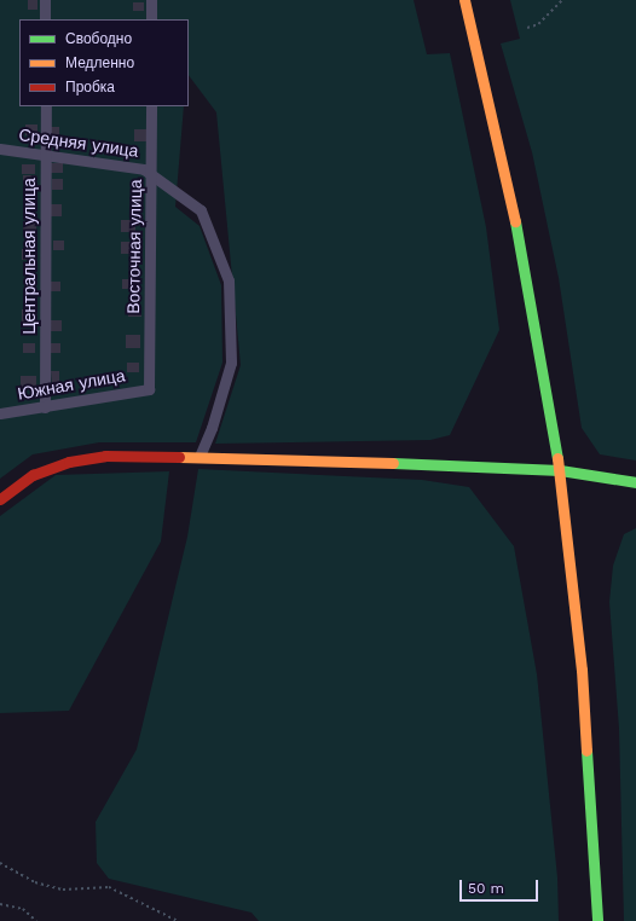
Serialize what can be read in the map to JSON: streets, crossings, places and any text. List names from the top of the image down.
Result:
{
  "streets": {
    "street": [
      "Средняя улица",
      "Восточная улица",
      "Центральная улица",
      "Южная улица"
    ]
  },
  "crossings": [
    ["Средняя улица", "Восточная улица"],
    ["Средняя улица", "Центральная улица"],
    ["Восточная улица", "Южная улица"],
    ["Центральная улица", "Южная улица"]
  ],
  "legend": ["Свободно", "Медленно", "Пробка"],
  "scale_bar": "50 m"
}
